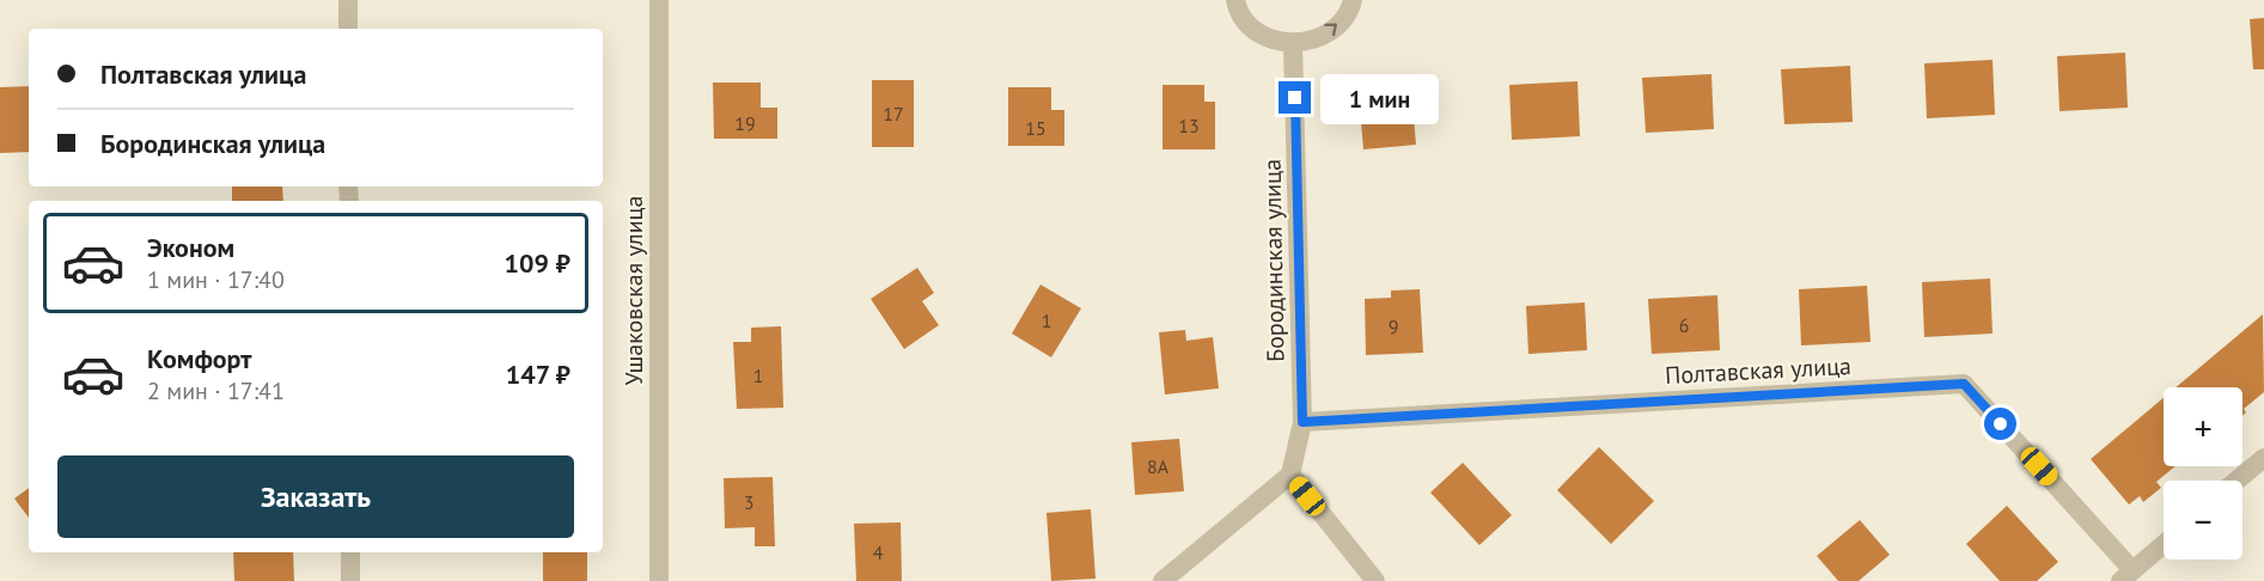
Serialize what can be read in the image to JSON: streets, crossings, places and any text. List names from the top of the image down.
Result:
{
  "streets": {
    "street": ["Бородинская улица", "Ушаковская улица", "Полтавская улица"]
  },
  "crossings": [
    ["Бородинская улица", "Полтавская улица"]
  ],
  "house_numbers": [
    "17",
    "19",
    "13",
    "15",
    "1",
    "6",
    "9",
    "1",
    "8А",
    "3",
    "4"
  ],
  "page": {
    "banner": ["Полтавская улица", "Бородинская улица"],
    "bubble": "1 мин",
    "list": [
      {
        "name": "Эконом",
        "note": "1 мин · 17:40",
        "value": "109 ₽"
      },
      {
        "name": "Комфорт",
        "note": "2 мин · 17:41",
        "value": "147 ₽"
      }
    ],
    "map_buttons": ["+", "−"],
    "buttons": "Заказать"
  }
}
